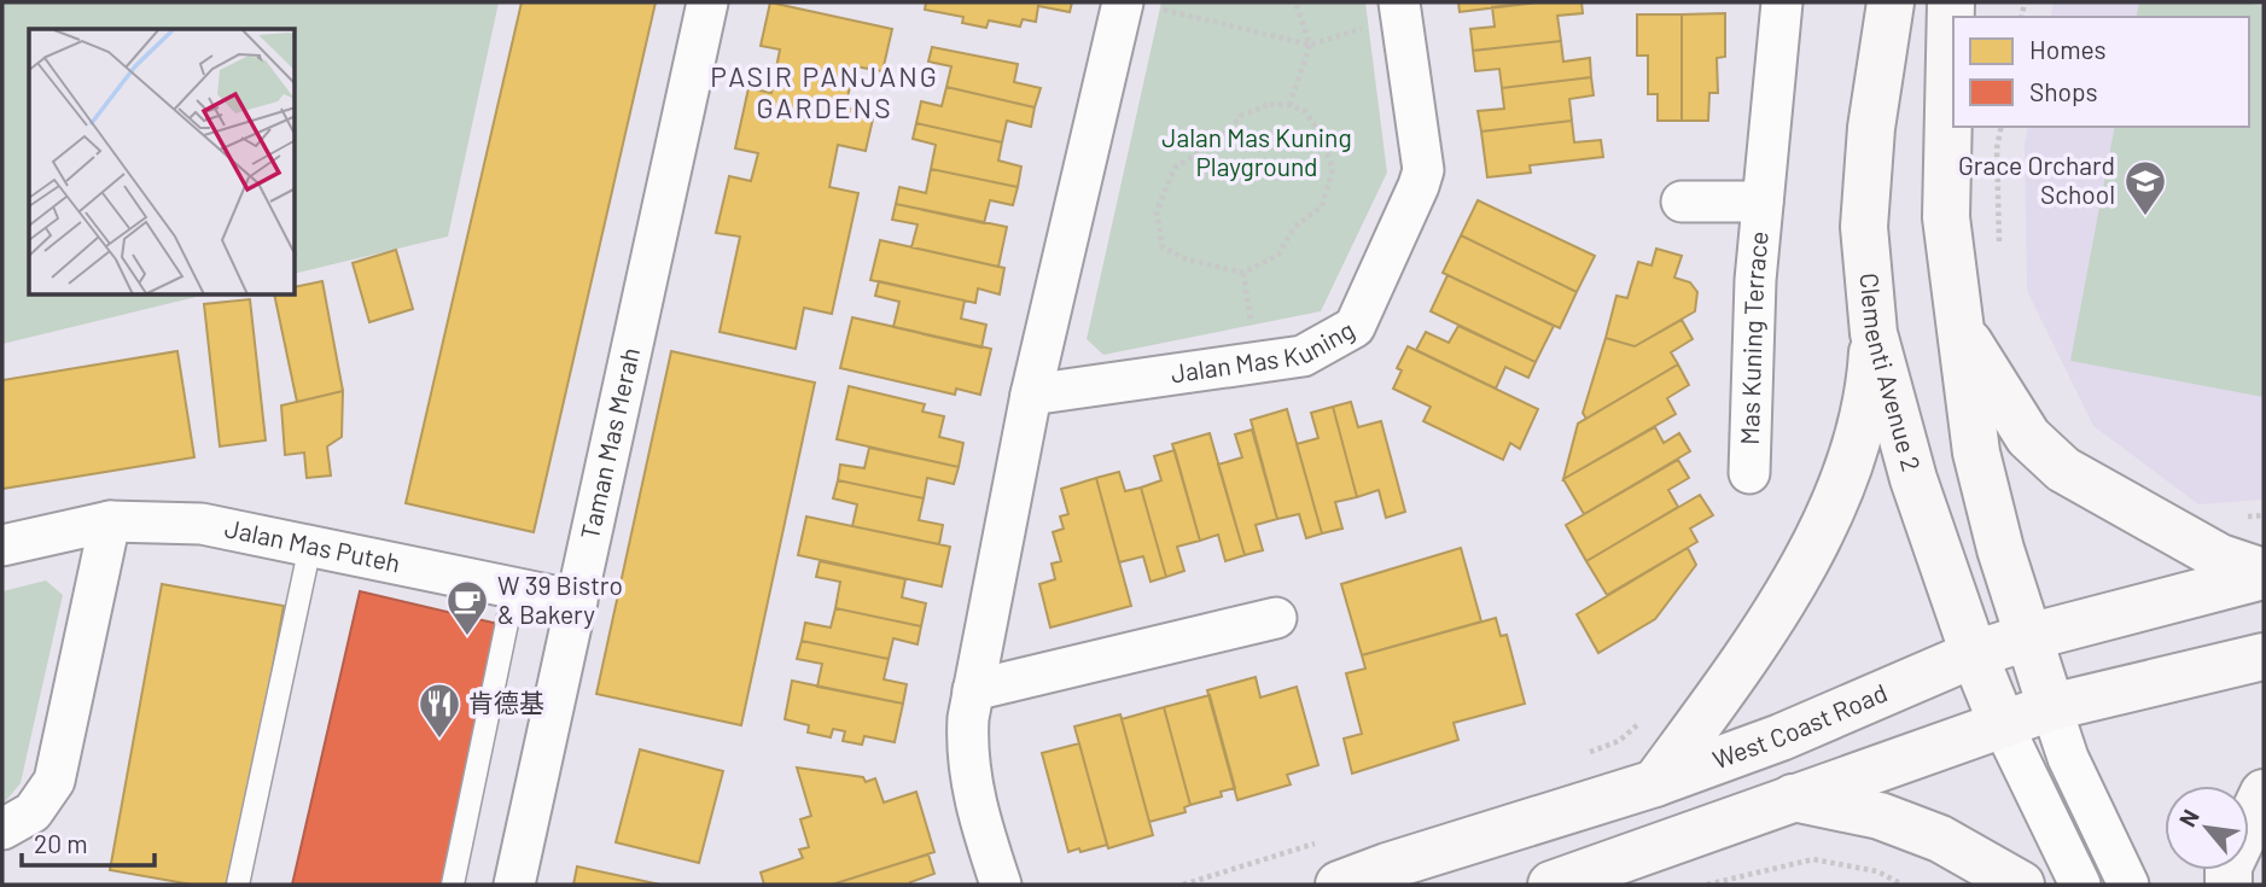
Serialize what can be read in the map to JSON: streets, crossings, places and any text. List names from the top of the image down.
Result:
{
  "streets": {
    "main road": ["Clementi Avenue 2", "West Coast Road"],
    "street": [
      "Mas Kuning Terrace",
      "Jalan Mas Kuning",
      "Taman Mas Merah",
      "Jalan Mas Puteh"
    ]
  },
  "crossings": [
    ["Clementi Avenue 2", "West Coast Road"],
    ["Taman Mas Merah", "Jalan Mas Puteh"]
  ],
  "districts": ["PASIR PANJANG GARDENS"],
  "parks": ["Jalan Mas Kuning Playground"],
  "places": {
    "school or university": ["Grace Orchard School"],
    "cafe": ["W 39 Bistro & Bakery"],
    "restaurant": ["肯德基"]
  },
  "legend": ["Homes", "Shops"],
  "scale_bar": "20 m",
  "north": "top left"
}
